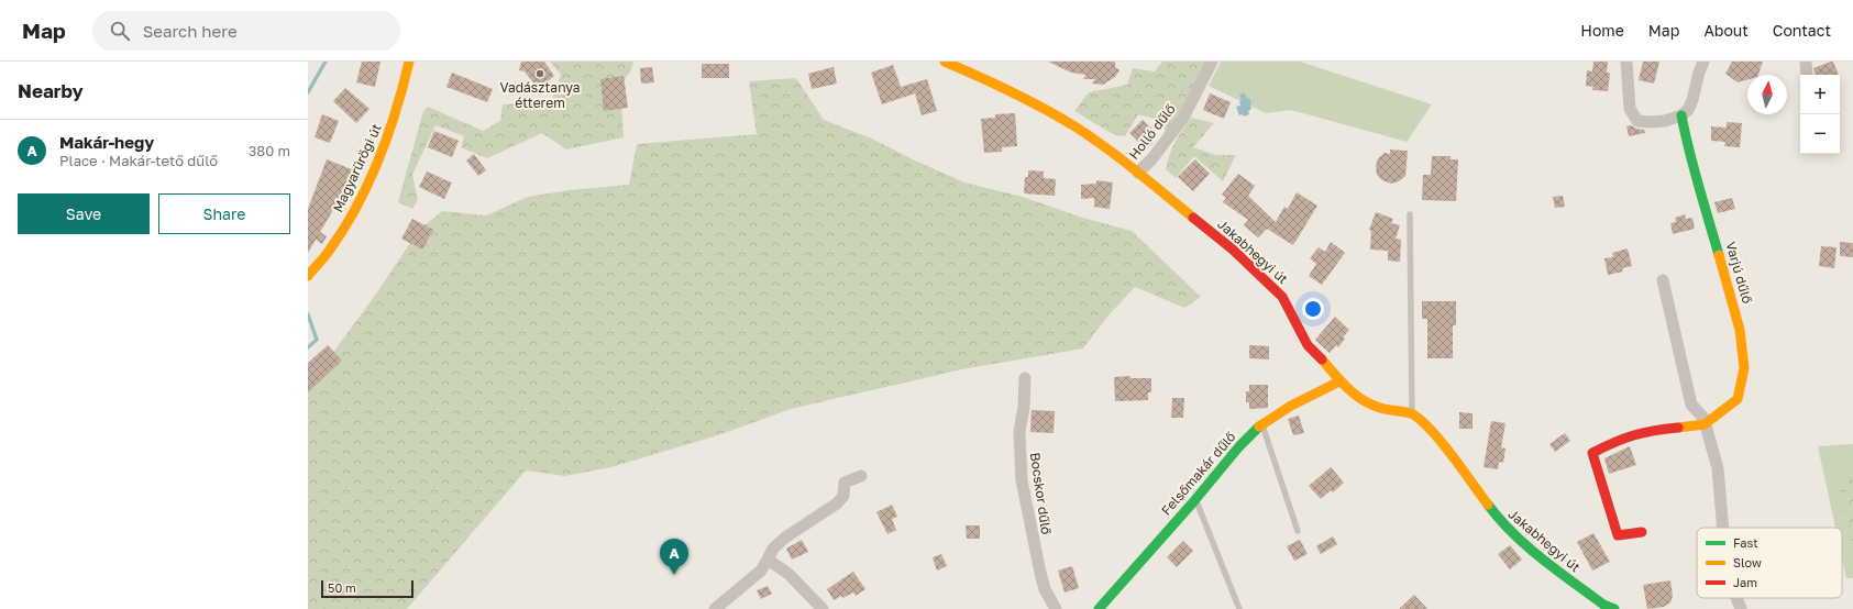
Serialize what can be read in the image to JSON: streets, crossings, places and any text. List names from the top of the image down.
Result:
{
  "streets": {
    "street": [
      "Holló dűlő",
      "Magyarürögi út",
      "Jakabhegyi út",
      "Varjú dűlő",
      "Felsőmakár dűlő",
      "Bocskor dűlő"
    ]
  },
  "crossings": [
    ["Holló dűlő", "Jakabhegyi út"],
    ["Jakabhegyi út", "Felsőmakár dűlő"]
  ],
  "places": ["Vadásztanya étterem"],
  "legend": ["Fast", "Slow", "Jam"],
  "scale_bar": "50 m",
  "north": "top",
  "page": {
    "header": "Map",
    "search": "Search here",
    "nav": [
      "Home",
      "Map",
      "About",
      "Contact"
    ],
    "heading": "Nearby",
    "map_buttons": ["+", "−"],
    "list": [
      {
        "mark": "A",
        "name": "Makár-hegy",
        "note": "Place · Makár-tető dűlő",
        "value": "380 m"
      }
    ],
    "buttons": ["Save", "Share"],
    "pins": "A",
    "scale": "50 m"
  }
}
